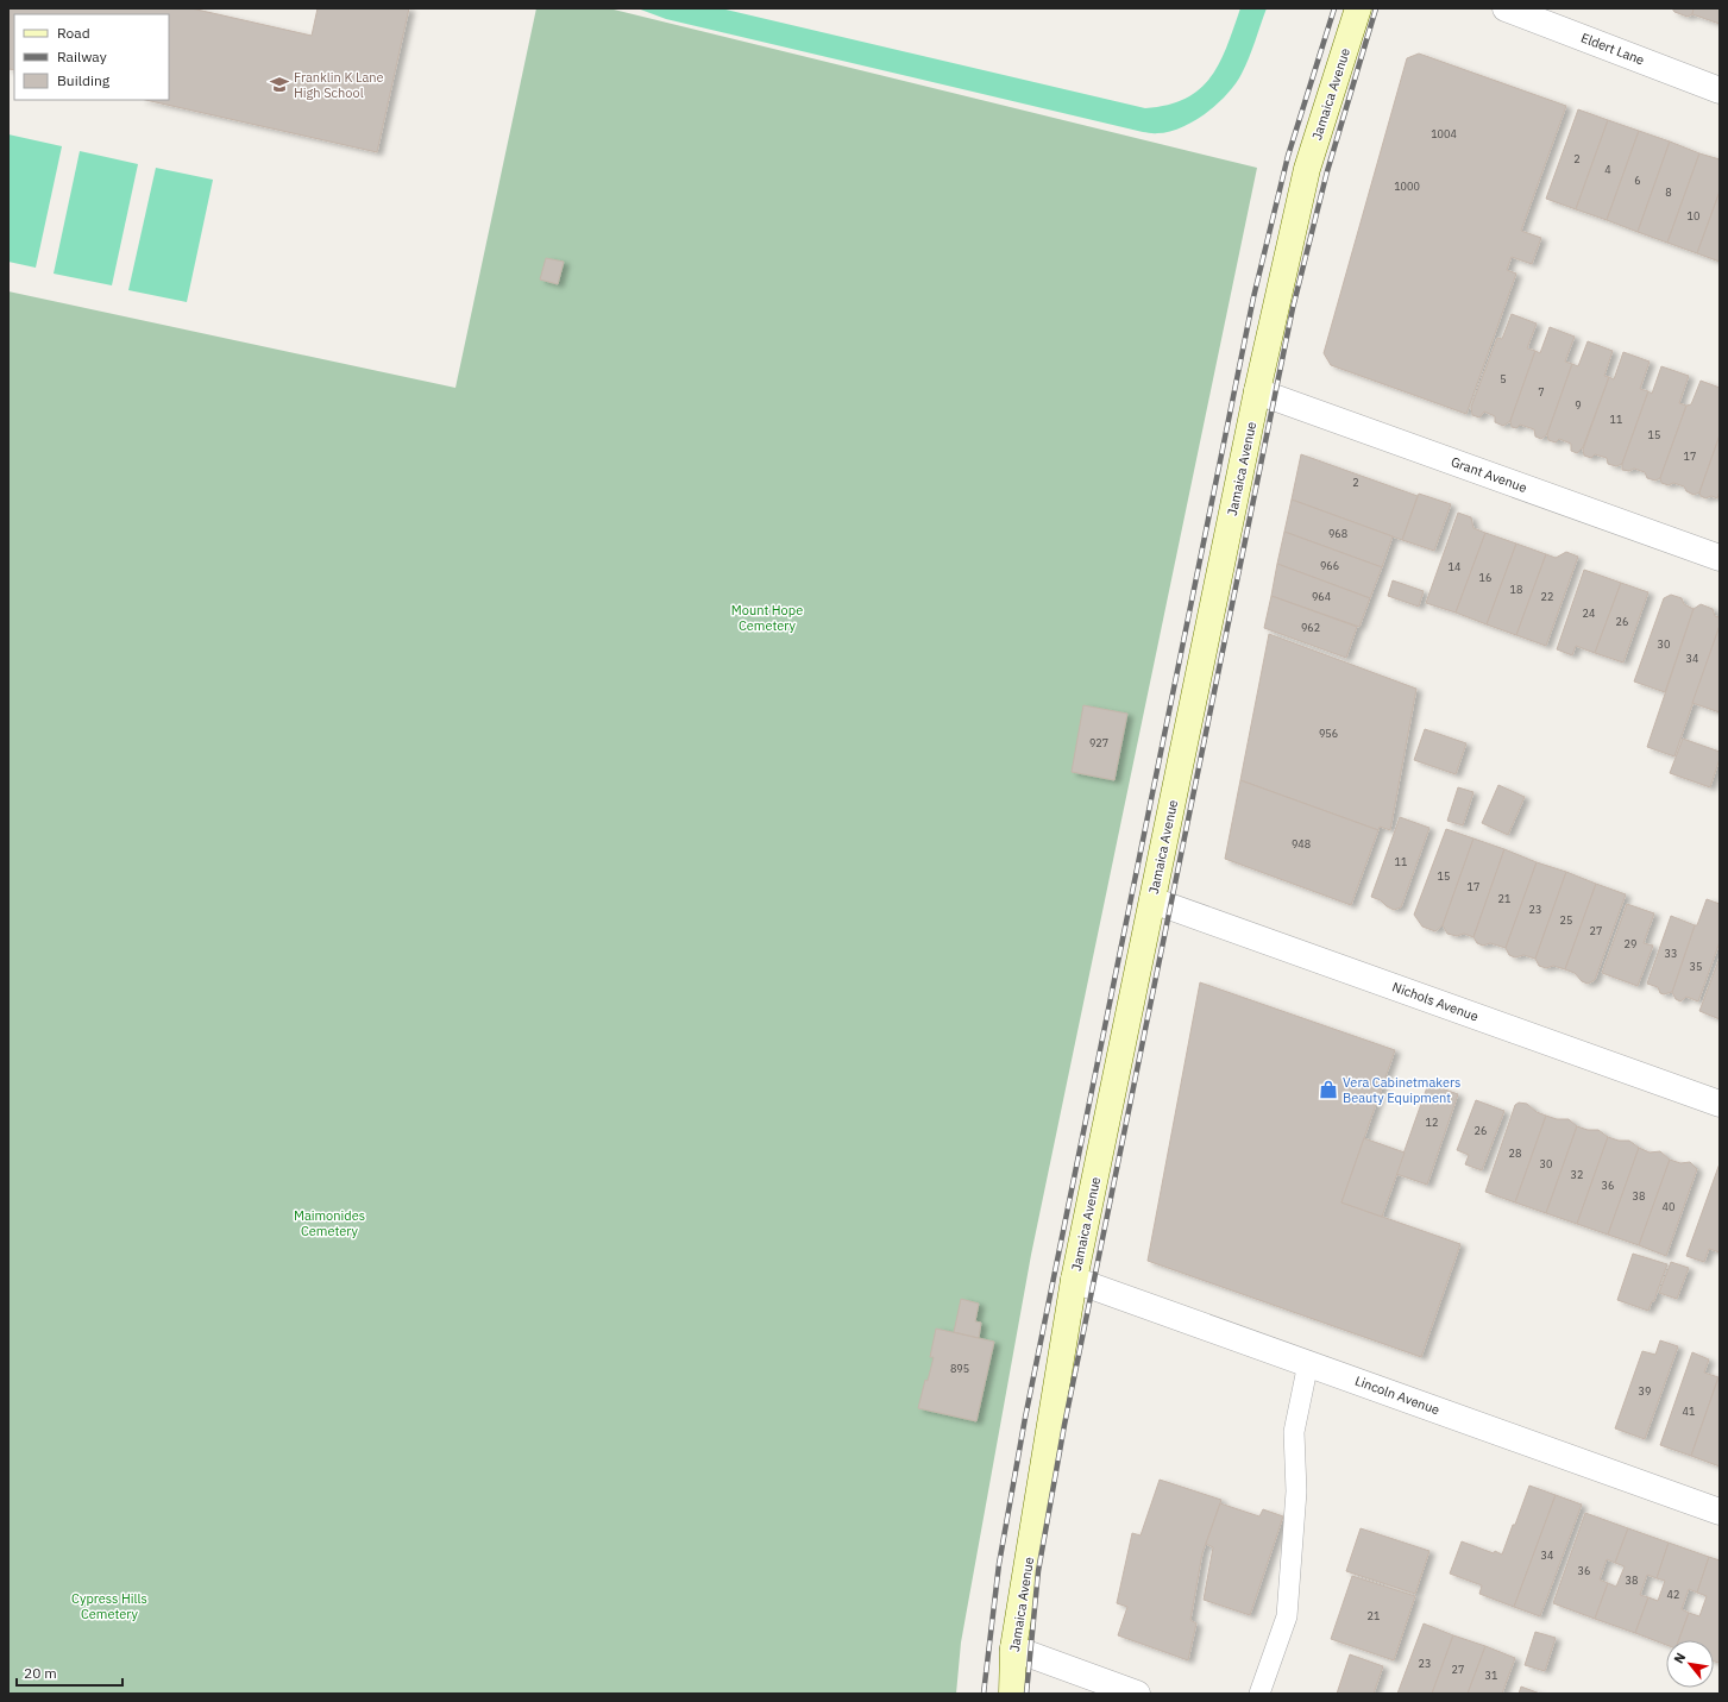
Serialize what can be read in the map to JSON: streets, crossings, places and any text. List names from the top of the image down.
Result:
{
  "streets": {
    "main road": ["Jamaica Avenue"],
    "street": [
      "Eldert Lane",
      "Grant Avenue",
      "Nichols Avenue",
      "Lincoln Avenue"
    ]
  },
  "crossings": [
    ["Jamaica Avenue", "Grant Avenue"],
    ["Jamaica Avenue", "Nichols Avenue"],
    ["Jamaica Avenue", "Lincoln Avenue"]
  ],
  "parks": ["Mount Hope Cemetery", "Maimonides Cemetery", "Cypress Hills Cemetery"],
  "places": {
    "school or university": ["Franklin K Lane High School"],
    "shop": ["Vera Cabinetmakers Beauty Equipment"]
  },
  "house_numbers": [
    "1004",
    "2",
    "4",
    "6",
    "1000",
    "8",
    "10",
    "5",
    "7",
    "9",
    "11",
    "15",
    "17",
    "2",
    "968",
    "966",
    "14",
    "16",
    "18",
    "964",
    "22",
    "24",
    "26",
    "962",
    "30",
    "34",
    "956",
    "927",
    "948",
    "11",
    "15",
    "17",
    "21",
    "23",
    "25",
    "27",
    "29",
    "33",
    "35",
    "12",
    "26",
    "28",
    "30",
    "32",
    "36",
    "38",
    "40",
    "895",
    "39",
    "41",
    "34",
    "36",
    "38",
    "42",
    "21",
    "23",
    "27",
    "31"
  ],
  "legend": ["Road", "Railway", "Building"],
  "scale_bar": "20 m",
  "north": "top left"
}
